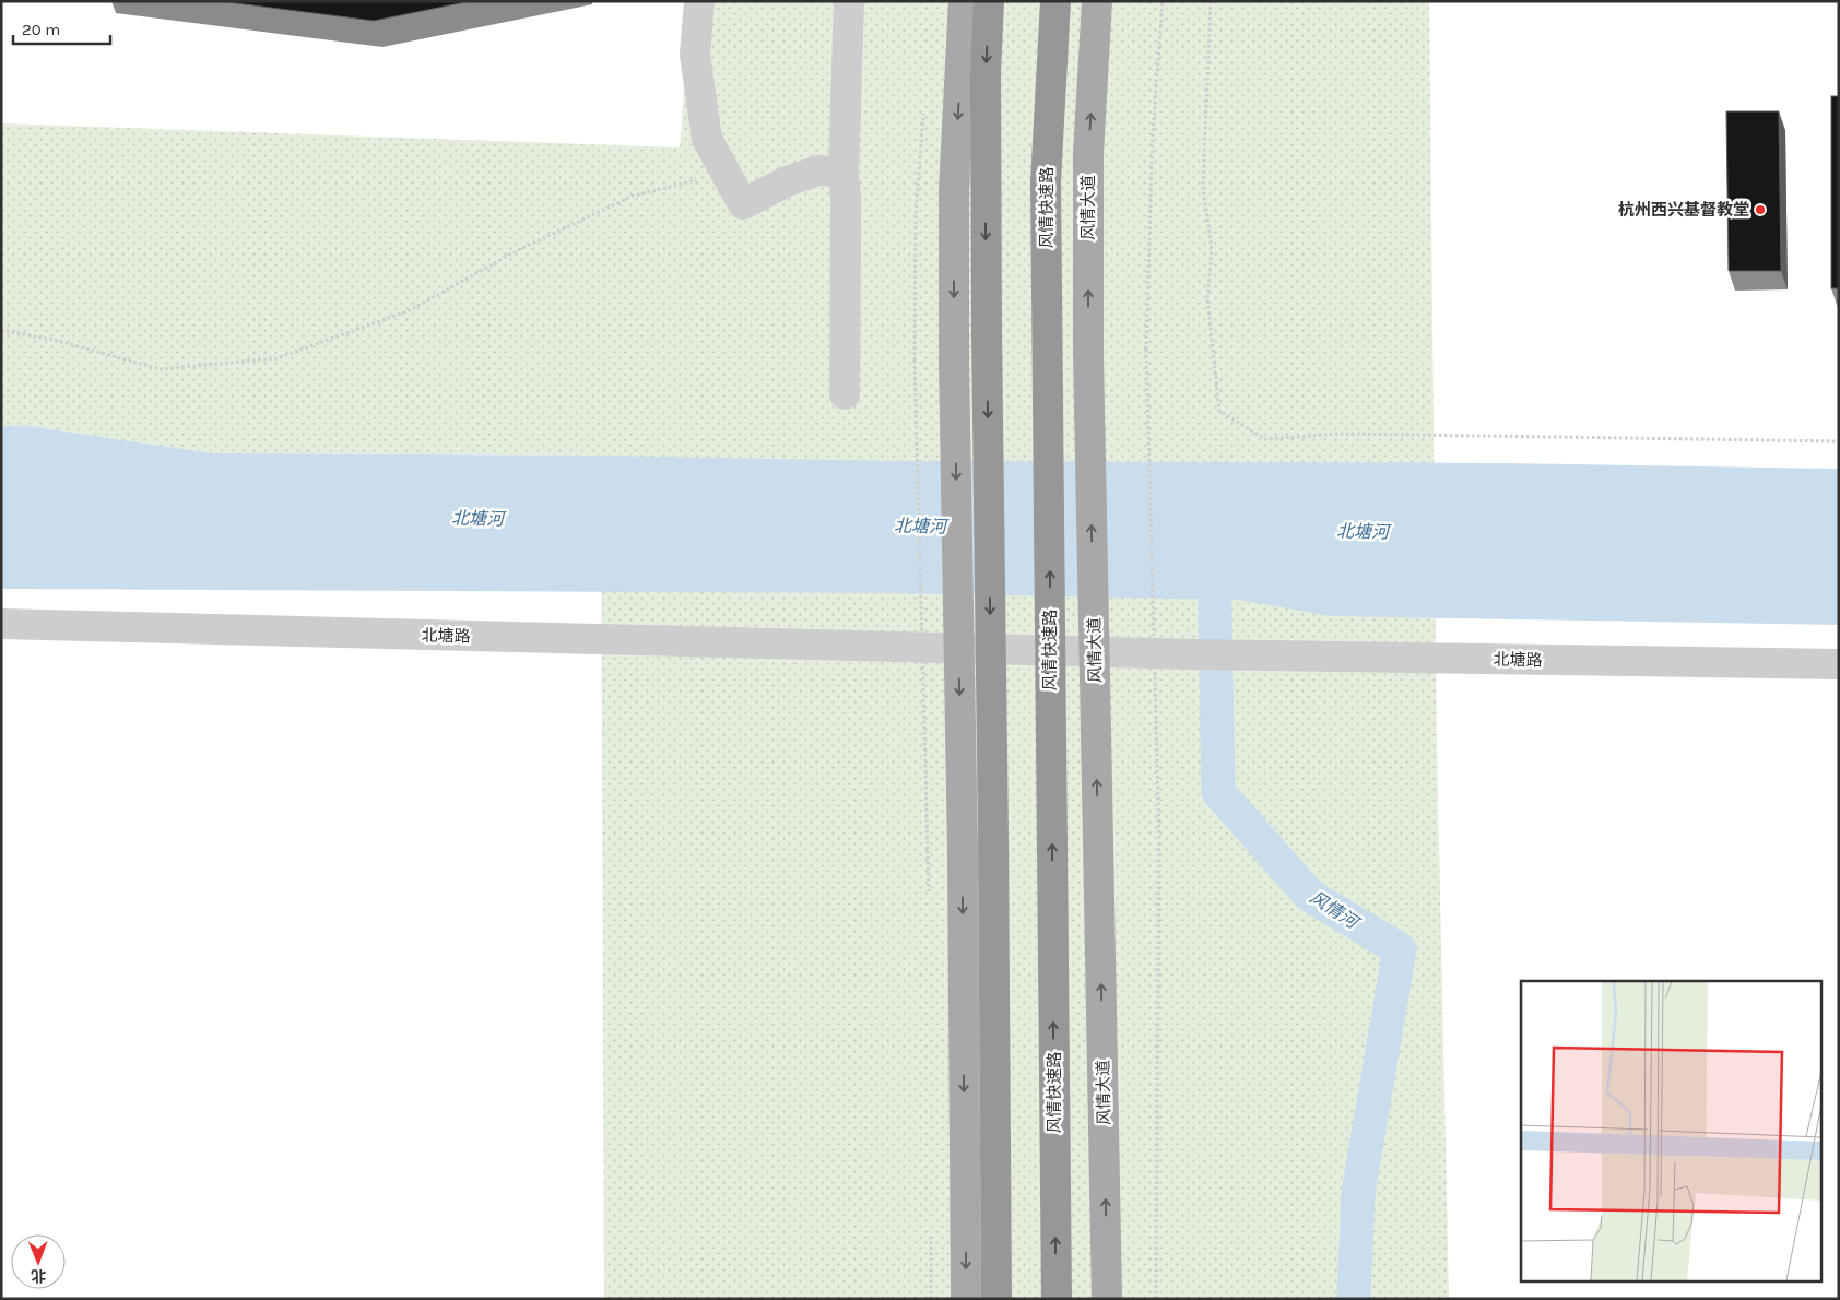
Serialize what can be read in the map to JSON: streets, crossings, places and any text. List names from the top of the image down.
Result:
{
  "streets": {
    "highway": ["风情快速路"],
    "main road": ["风情大道"],
    "street": ["北塘路"]
  },
  "water": ["北塘河", "风情河"],
  "places": ["杭州西兴基督教堂"],
  "scale_bar": "20 m",
  "north": "bottom"
}
